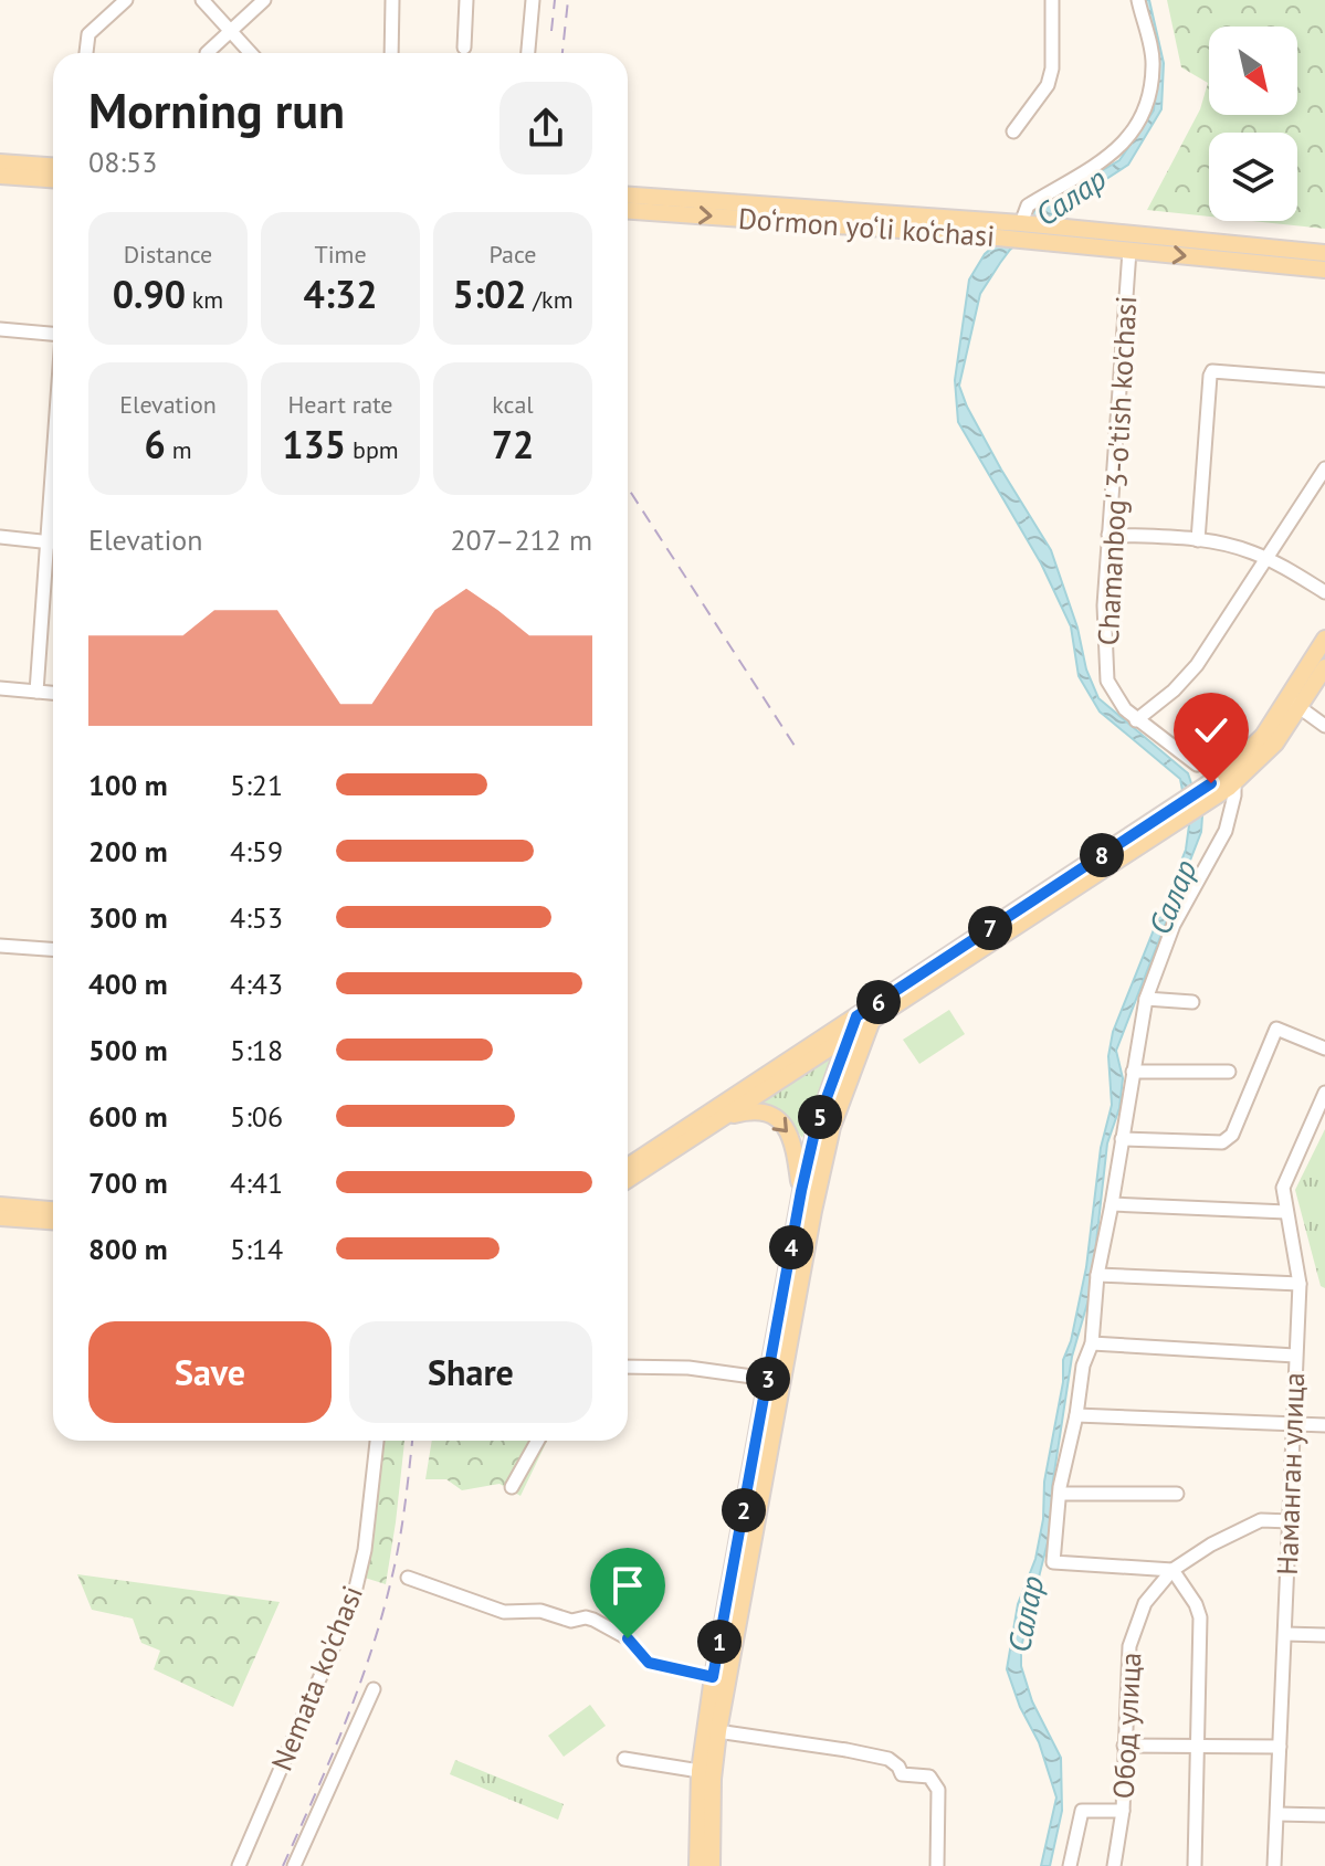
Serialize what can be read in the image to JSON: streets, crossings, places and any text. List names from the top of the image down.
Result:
{
  "streets": {
    "main road": ["Do‘rmon yo‘li ko‘chasi"],
    "street": [
      "Chamanbog' 3-o'tish ko'chasi",
      "Наманган улица",
      "Nemata ko'chasi",
      "Обод улица"
    ]
  },
  "crossings": [
    ["Do‘rmon yo‘li ko‘chasi", "Chamanbog' 3-o'tish ko'chasi"],
    ["Наманган улица", "Обод улица"]
  ],
  "water": ["Салар"],
  "north": "bottom right",
  "page": {
    "heading": ["Morning run", "08:53"],
    "stats": [
      ["Distance", "0.90 km"],
      ["Time", "4:32"],
      ["Pace", "5:02 /km"],
      ["Elevation", "6 m"],
      ["Heart rate", "135 bpm"],
      ["kcal", "72"]
    ],
    "chart": ["Elevation", "207–212 m"],
    "list": [
      {
        "name": "100 m",
        "note": "5:21"
      },
      {
        "name": "200 m",
        "note": "4:59"
      },
      {
        "name": "300 m",
        "note": "4:53"
      },
      {
        "name": "400 m",
        "note": "4:43"
      },
      {
        "name": "500 m",
        "note": "5:18"
      },
      {
        "name": "600 m",
        "note": "5:06"
      },
      {
        "name": "700 m",
        "note": "4:41"
      },
      {
        "name": "800 m",
        "note": "5:14"
      }
    ],
    "pins": [
      "8",
      "7",
      "6",
      "5",
      "4",
      "3",
      "2",
      "1"
    ],
    "buttons": ["Save", "Share"]
  }
}
